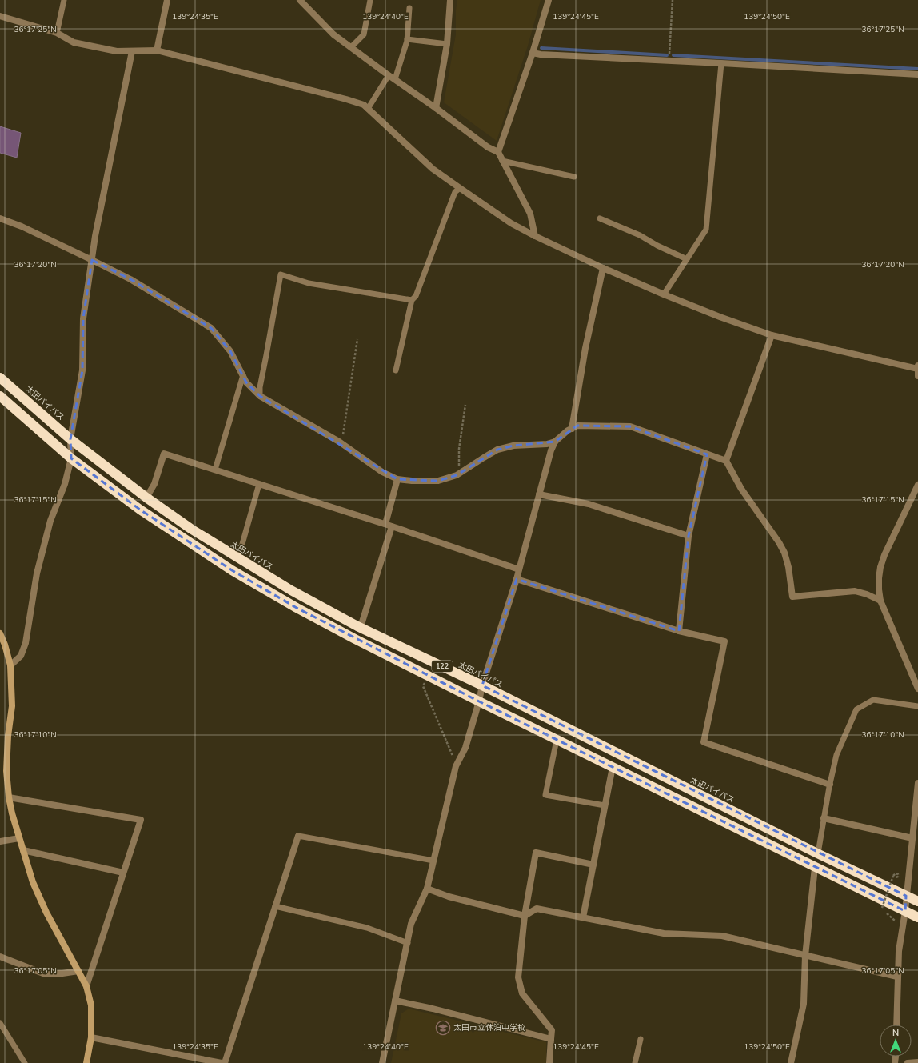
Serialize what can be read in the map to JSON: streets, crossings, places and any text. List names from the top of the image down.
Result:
{
  "streets": {
    "highway": ["太田バイパス", "122"]
  },
  "places": {
    "school or university": ["太田市立休泊中学校"]
  },
  "north": "top",
  "coordinates": [
    "139°24'35\"E",
    "139°24'40\"E",
    "139°24'45\"E",
    "139°24'50\"E",
    "36°17'25\"N",
    "36°17'20\"N",
    "36°17'15\"N",
    "36°17'10\"N",
    "36°17'05\"N"
  ]
}
